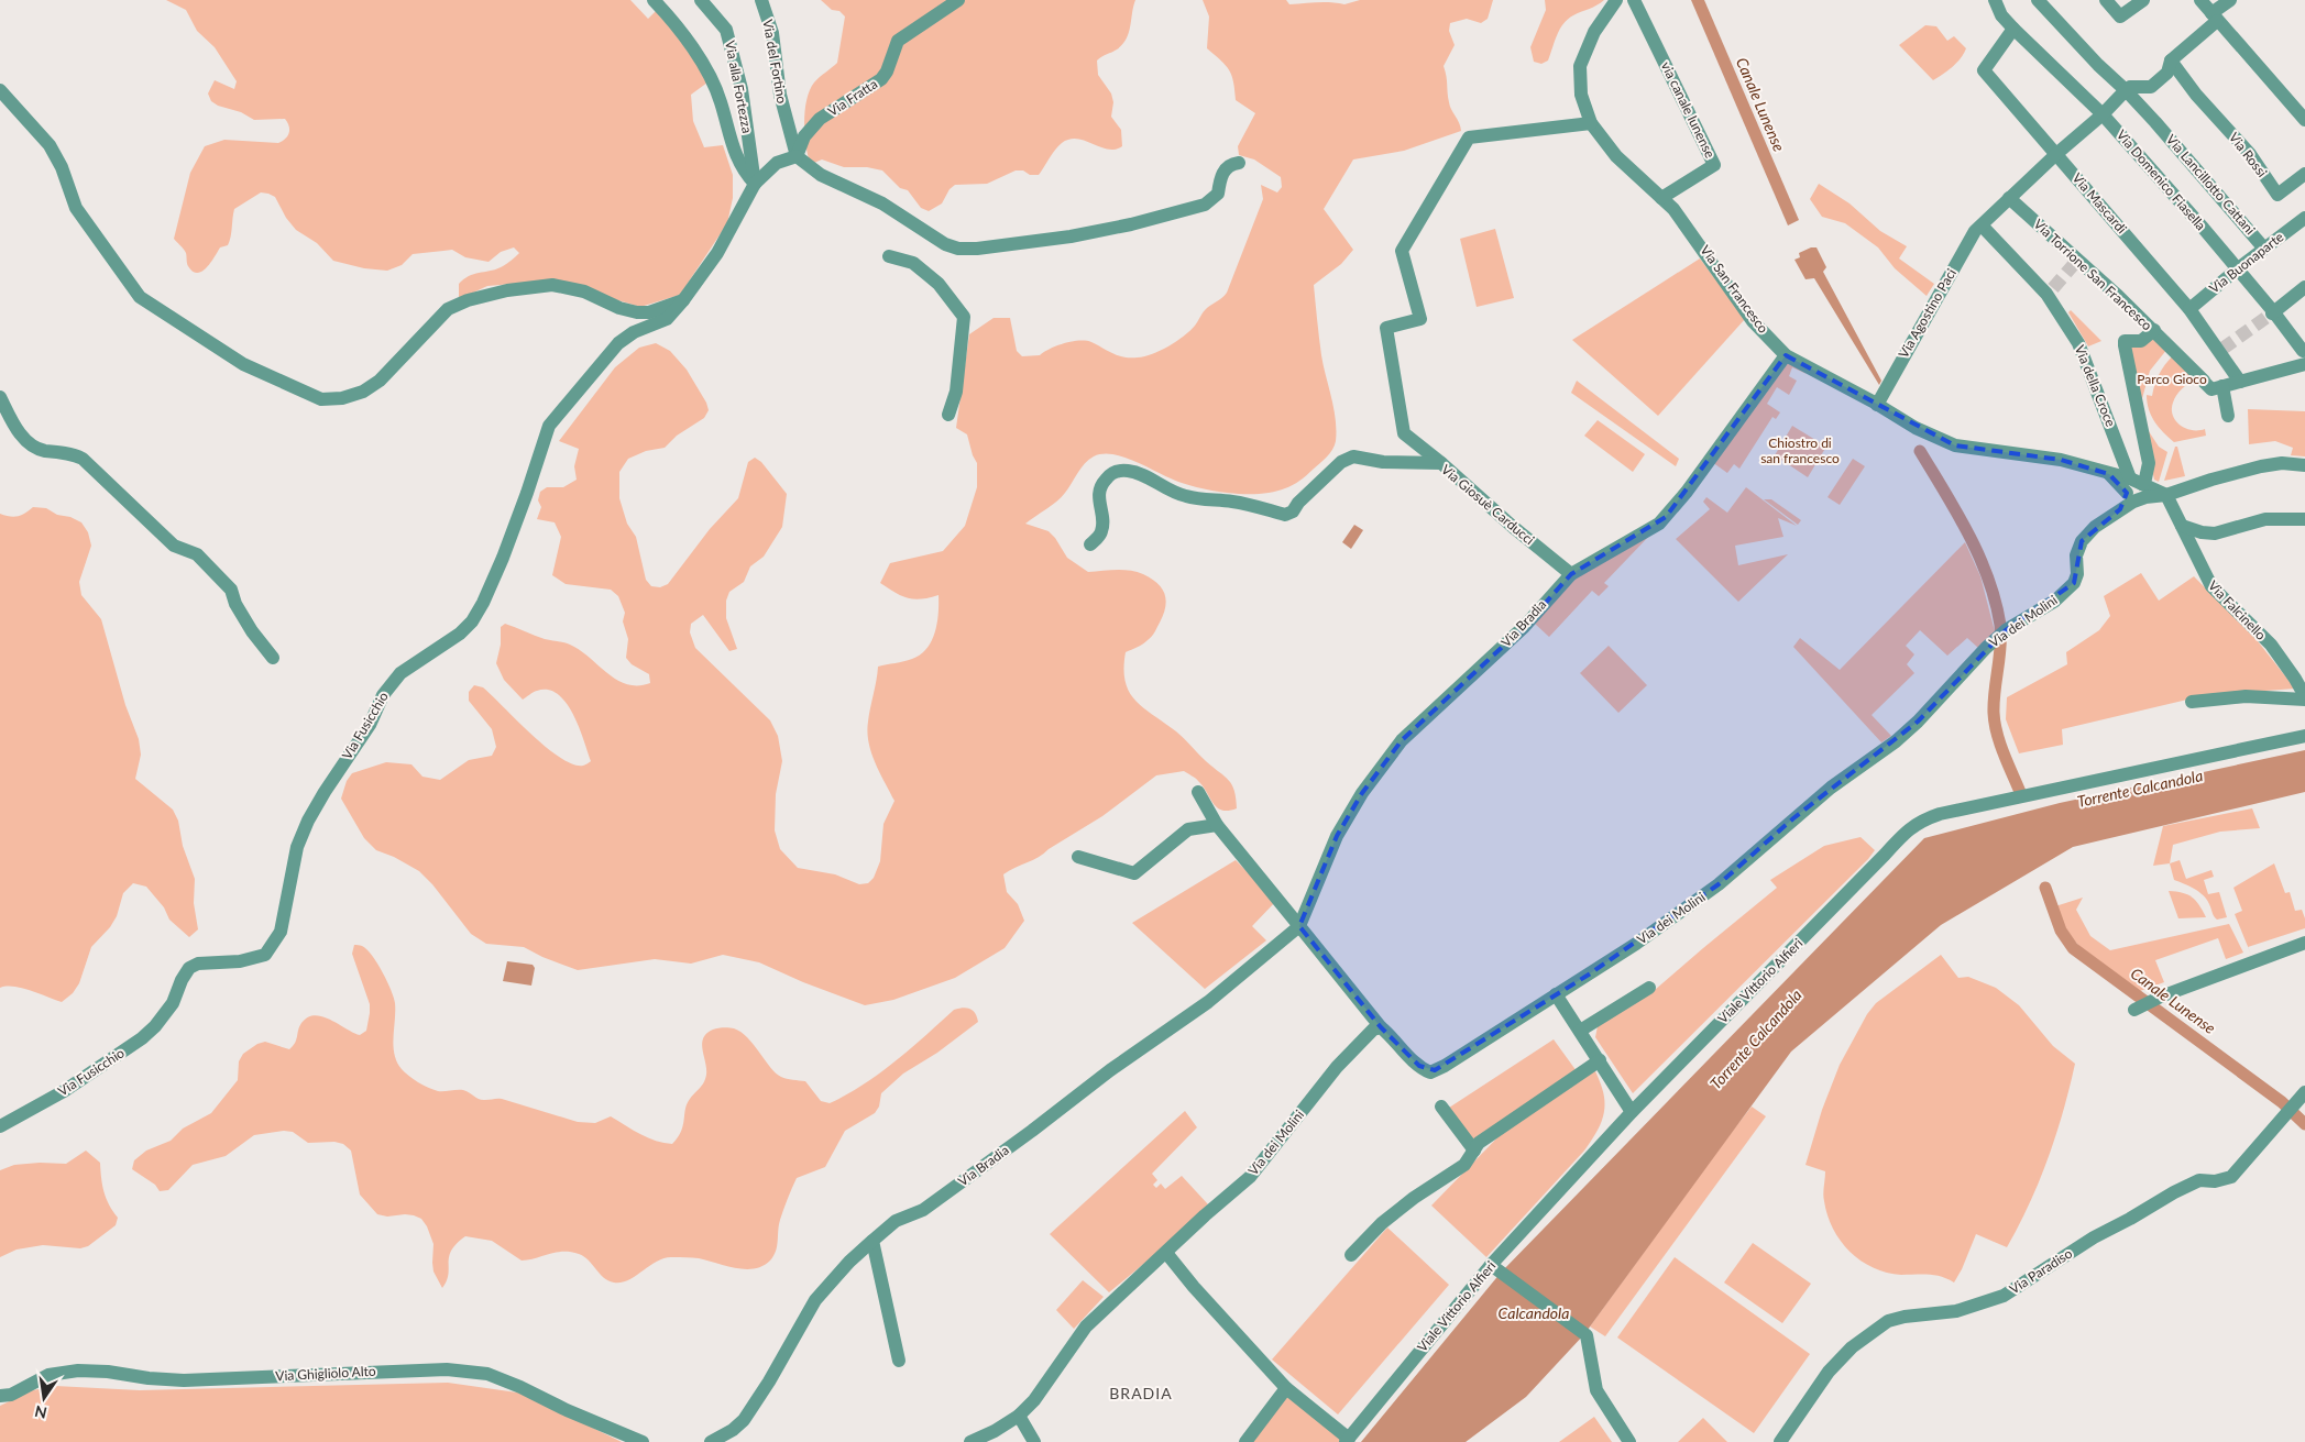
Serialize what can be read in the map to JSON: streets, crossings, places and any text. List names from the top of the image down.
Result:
{
  "streets": {
    "street": [
      "Via del Fortino",
      "Via alla Fortezza",
      "Via Fratta",
      "via canale lunense",
      "Via Rossi",
      "Via Domenico Fiasella",
      "Via Lancillotto Cattani",
      "Via Mascardi",
      "Via Buonaparte",
      "Via Torrione San Francesco",
      "Via San Francesco",
      "Via Agostino Paci",
      "Via della Croce",
      "Via Giosuè Carducci",
      "Via Falcinello",
      "Via dei Molini",
      "Via Bradia",
      "Via Fusicchio",
      "Viale Vittorio Alfieri",
      "Via Paradiso",
      "Via Ghigliolo Alto"
    ]
  },
  "crossings": [
    ["Via del Fortino", "Via Fratta"],
    ["via canale lunense", "Via San Francesco"],
    ["Via Domenico Fiasella", "Via Mascardi"],
    ["Via Domenico Fiasella", "Via Buonaparte"],
    ["Via Domenico Fiasella", "Via Torrione San Francesco"],
    ["Via Lancillotto Cattani", "Via Buonaparte"],
    ["Via Mascardi", "Via Buonaparte"],
    ["Via Mascardi", "Via Torrione San Francesco"],
    ["Via San Francesco", "Via Agostino Paci"],
    ["Via San Francesco", "Via della Croce"],
    ["Via San Francesco", "Via Bradia"],
    ["Via Agostino Paci", "Via della Croce"],
    ["Via Giosuè Carducci", "Via Bradia"],
    ["Via Falcinello", "Via dei Molini"]
  ],
  "districts": ["BRADIA"],
  "water": ["Canale Lunense", "Torrente Calcandola", "Calcandola"],
  "parks": ["Parco Gioco", "Chiostro di san francesco"],
  "north": "bottom"
}
